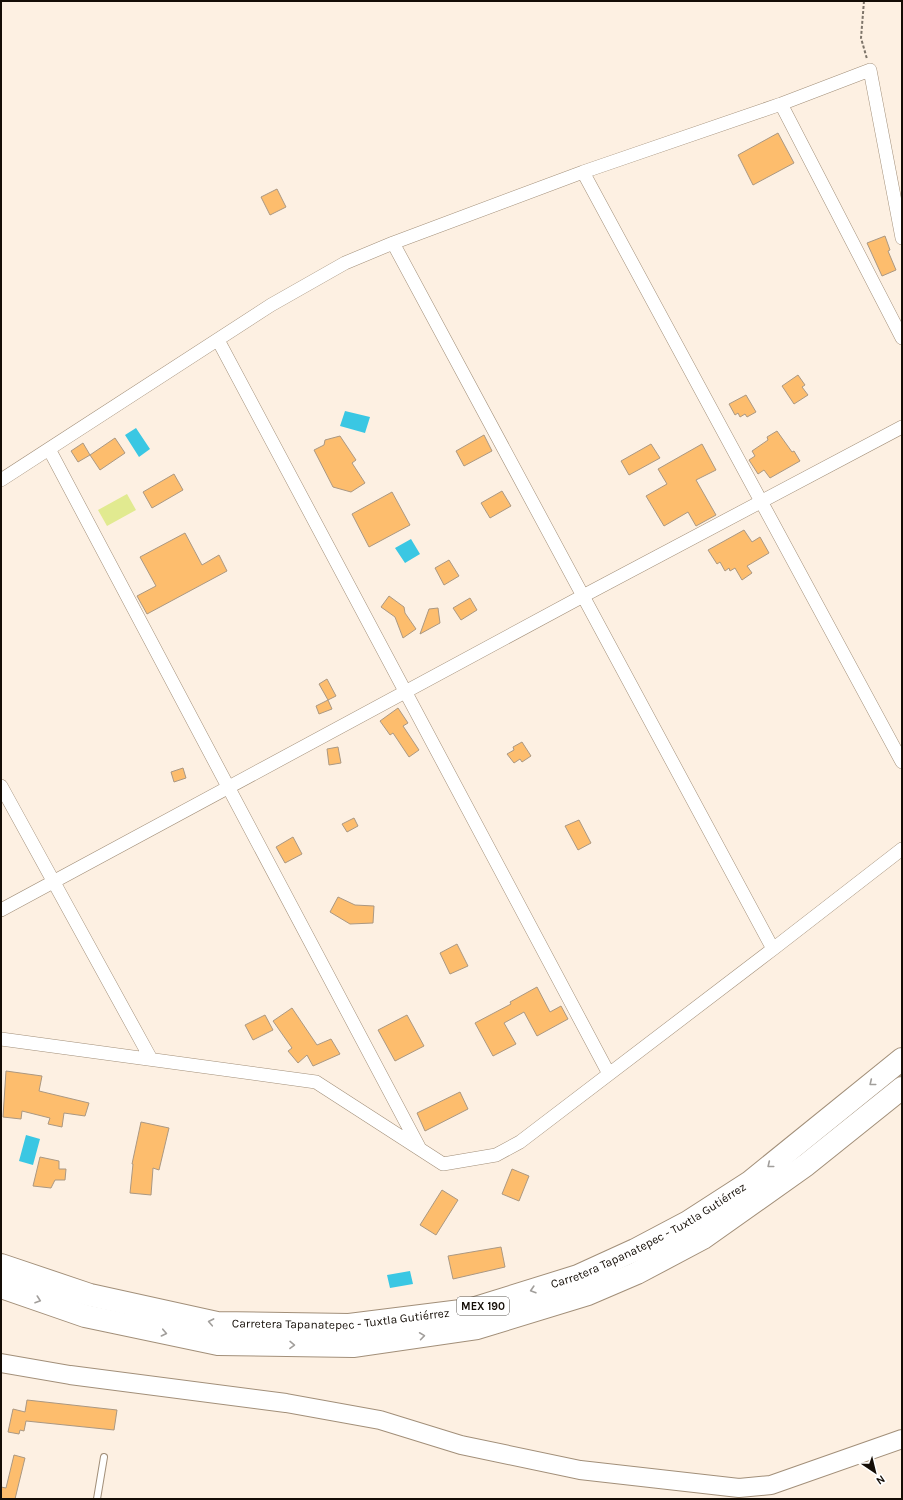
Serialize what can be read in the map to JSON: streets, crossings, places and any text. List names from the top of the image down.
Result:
{
  "streets": {
    "highway": ["Carretera Tapanatepec - Tuxtla Gutiérrez", "MEX 190"]
  },
  "north": "bottom right"
}
